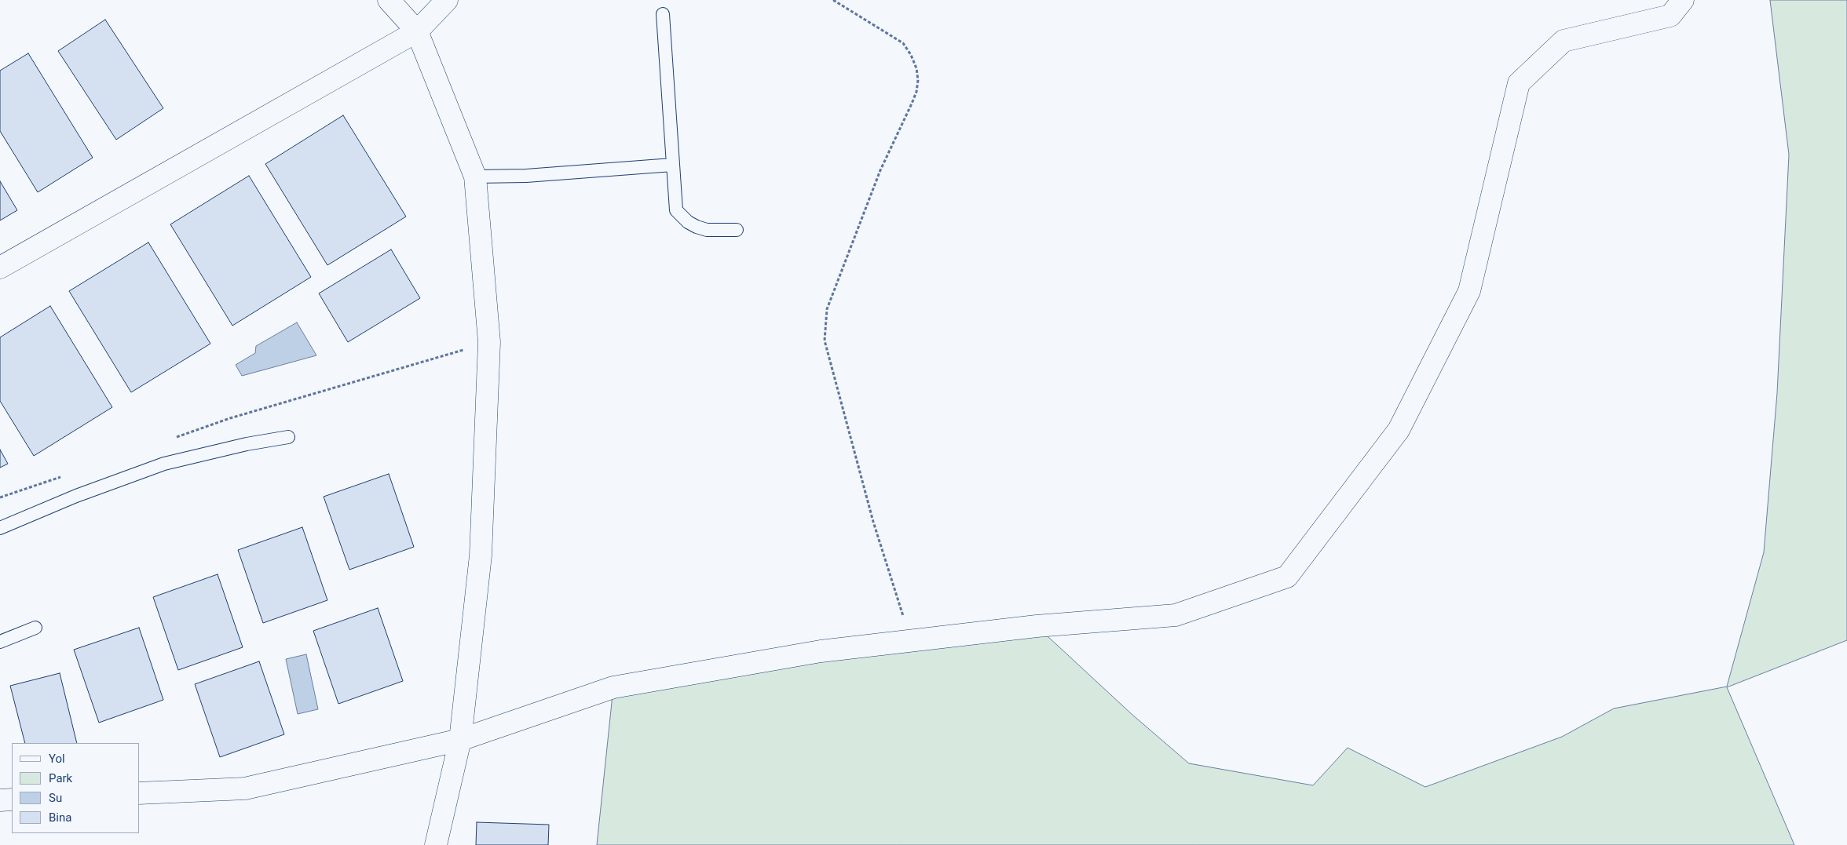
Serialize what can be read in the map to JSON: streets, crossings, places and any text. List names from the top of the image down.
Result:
{
  "legend": [
    "Yol",
    "Park",
    "Su",
    "Bina"
  ]
}
